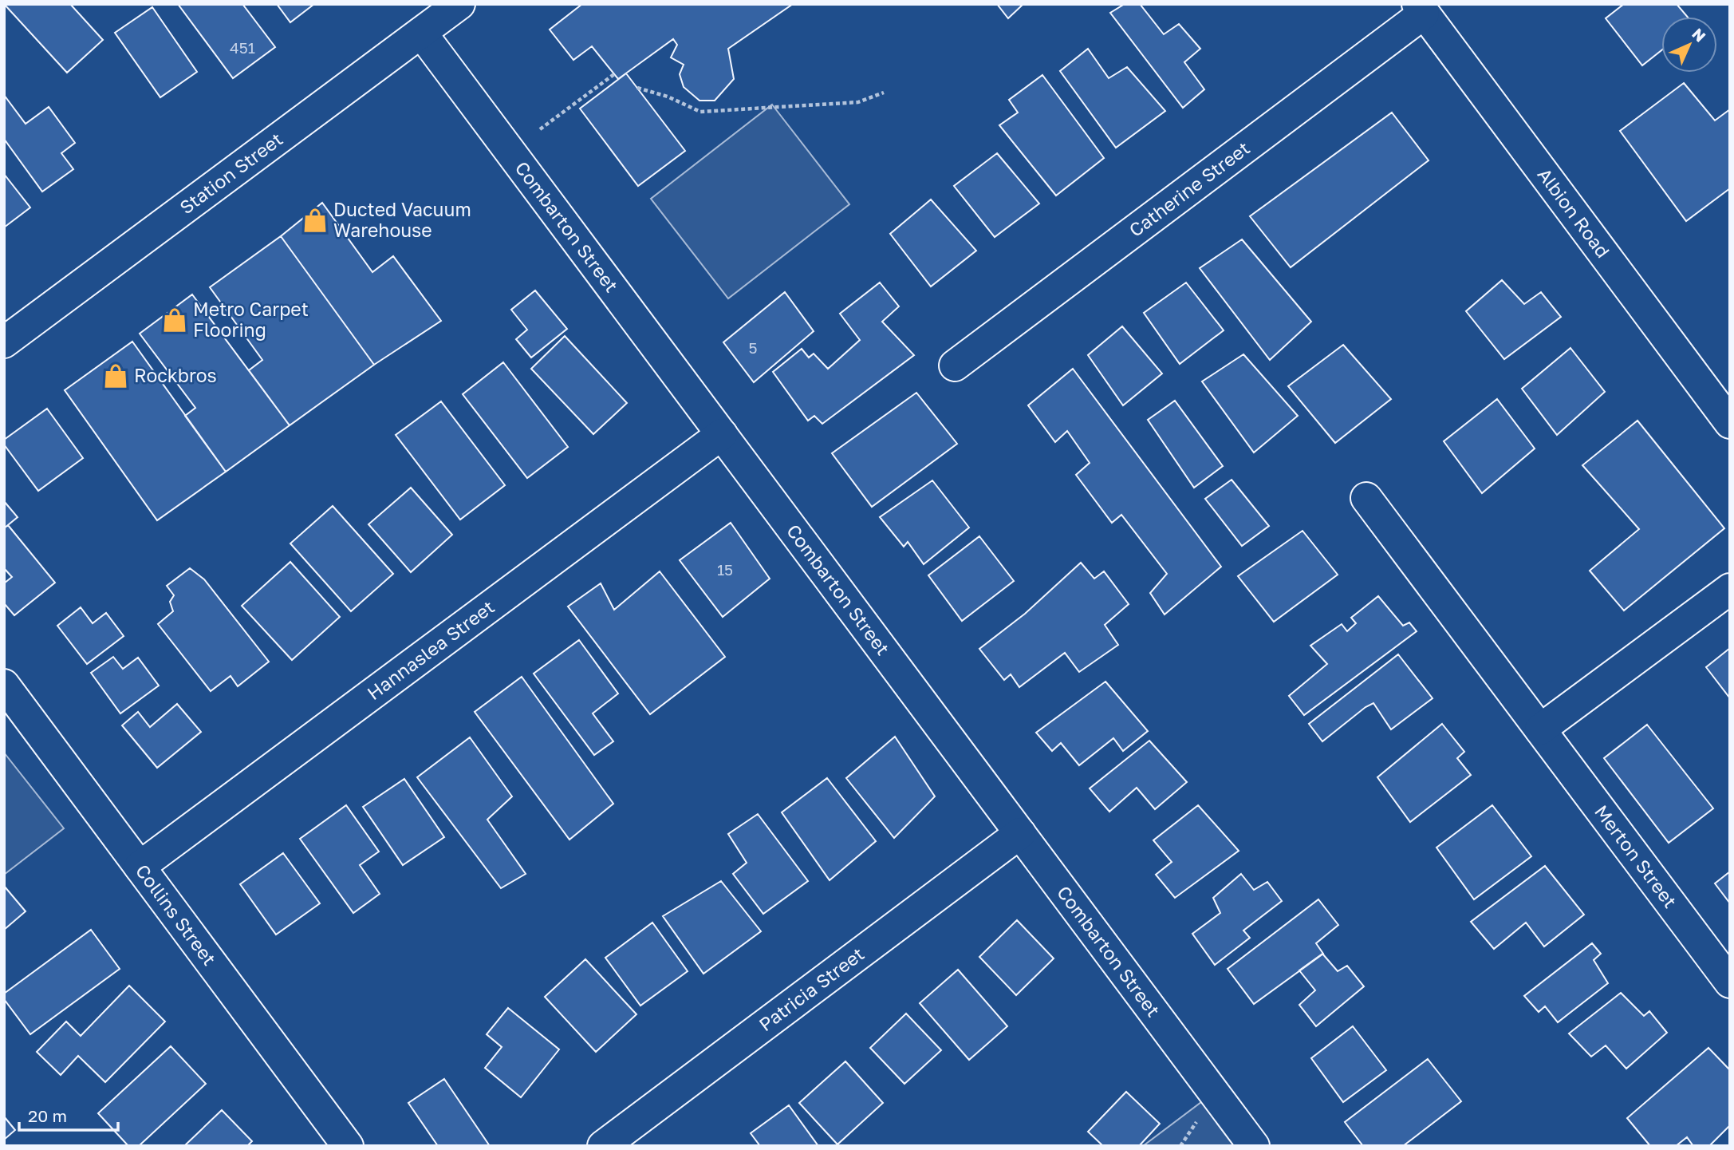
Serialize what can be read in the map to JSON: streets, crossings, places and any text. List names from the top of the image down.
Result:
{
  "streets": {
    "street": [
      "Station Street",
      "Catherine Street",
      "Albion Road",
      "Combarton Street",
      "Hannaslea Street",
      "Merton Street",
      "Collins Street",
      "Patricia Street"
    ]
  },
  "crossings": [
    ["Station Street", "Combarton Street"],
    ["Catherine Street", "Albion Road"],
    ["Combarton Street", "Hannaslea Street"],
    ["Combarton Street", "Patricia Street"],
    ["Hannaslea Street", "Collins Street"]
  ],
  "places": {
    "shop": ["Ducted Vacuum Warehouse", "Metro Carpet Flooring", "Rockbros"]
  },
  "house_numbers": ["451", "5", "15"],
  "scale_bar": "20 m",
  "north": "top right"
}
